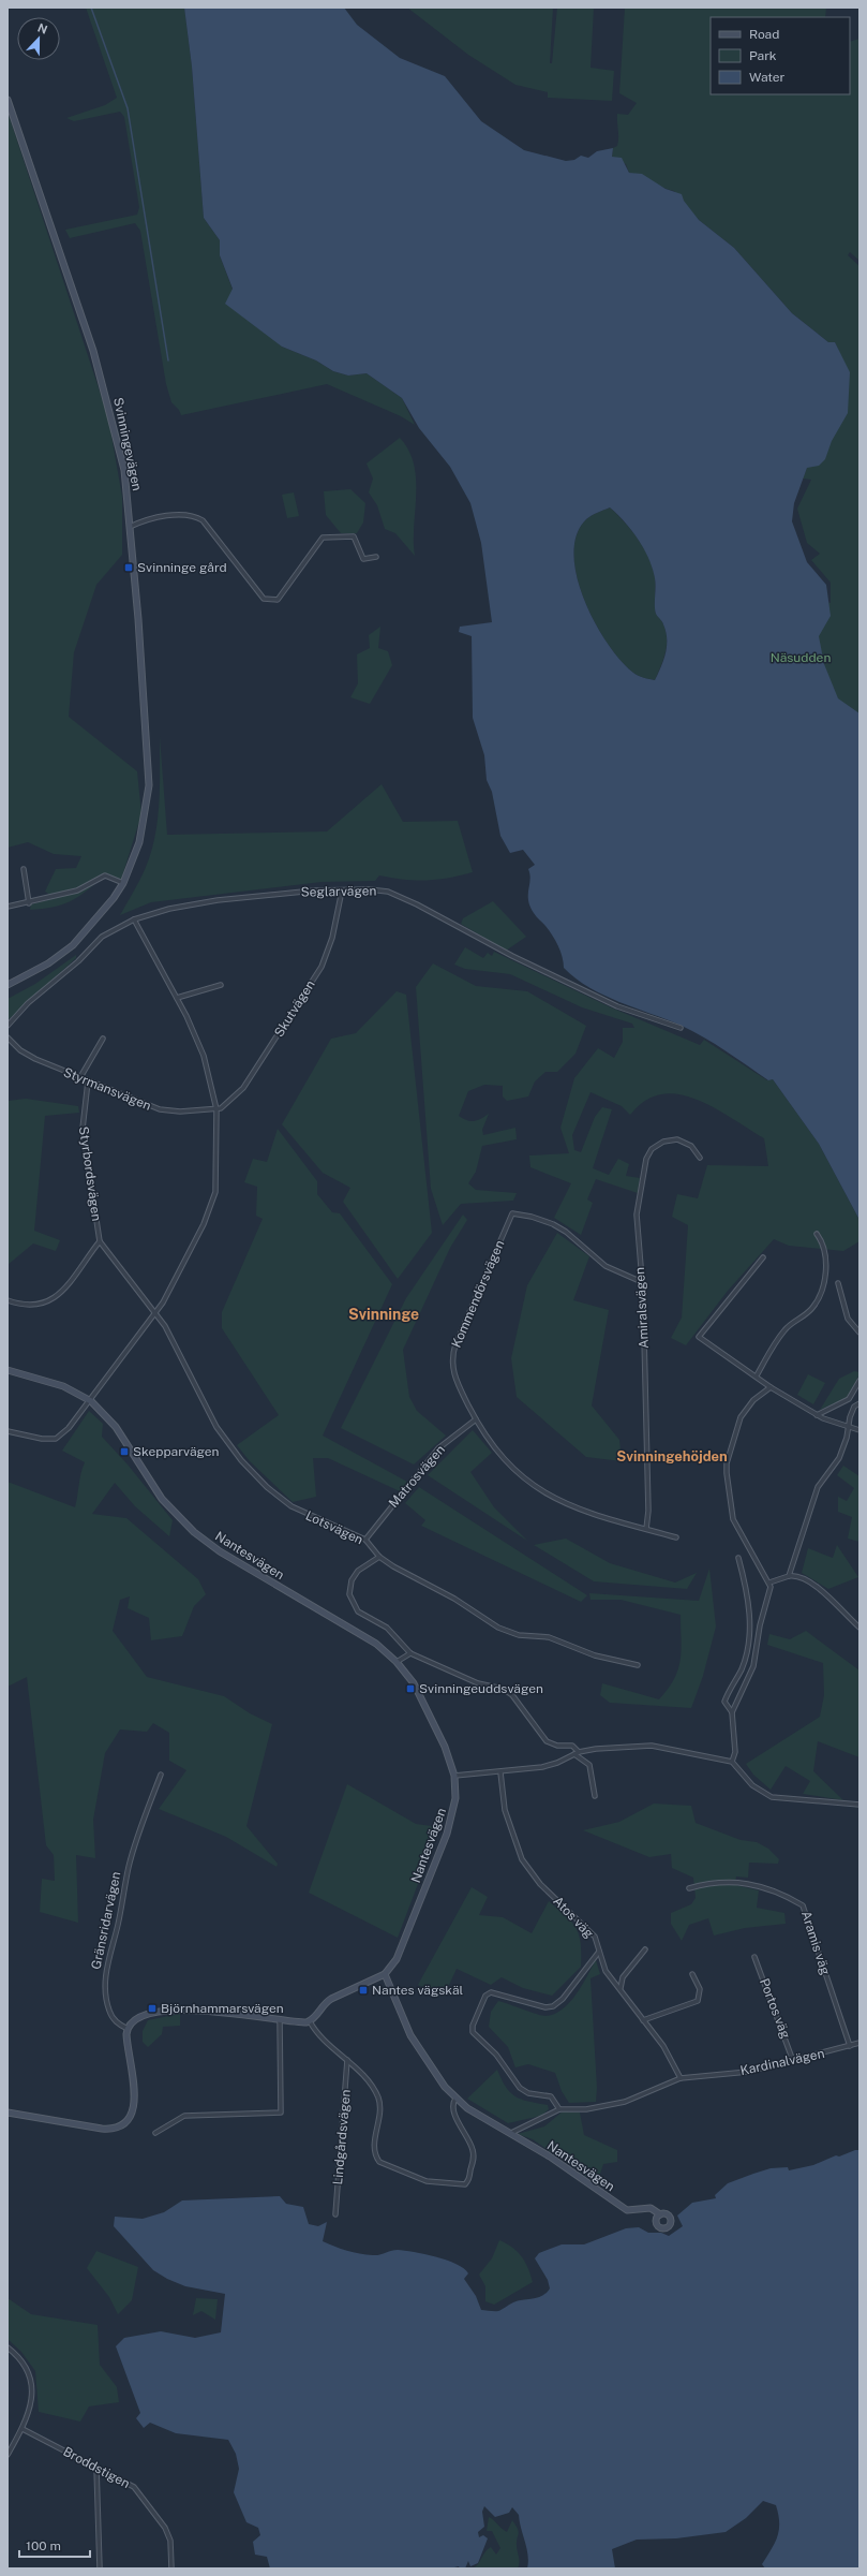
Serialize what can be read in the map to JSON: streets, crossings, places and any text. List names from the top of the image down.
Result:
{
  "streets": {
    "street": [
      "Svinningevägen",
      "Seglarvägen",
      "Skutvägen",
      "Styrmansvägen",
      "Styrbordsvägen",
      "Kommendörsvägen",
      "Amiralsvägen",
      "Matrosvägen",
      "Lotsvägen",
      "Nantesvägen",
      "Atos väg",
      "Gränsridarvägen",
      "Aramis väg",
      "Portos väg",
      "Kardinalvägen",
      "Lindgårdsvägen",
      "Broddstigen"
    ]
  },
  "crossings": [
    ["Seglarvägen", "Skutvägen"],
    ["Skutvägen", "Styrmansvägen"],
    ["Styrmansvägen", "Styrbordsvägen"],
    ["Styrbordsvägen", "Lotsvägen"],
    ["Kommendörsvägen", "Amiralsvägen"],
    ["Kommendörsvägen", "Matrosvägen"],
    ["Matrosvägen", "Lotsvägen"],
    ["Nantesvägen", "Kardinalvägen"],
    ["Nantesvägen", "Lindgårdsvägen"],
    ["Atos väg", "Kardinalvägen"],
    ["Aramis väg", "Kardinalvägen"],
    ["Portos väg", "Kardinalvägen"]
  ],
  "districts": ["Svinninge", "Svinningehöjden"],
  "parks": ["Näsudden"],
  "places": {
    "transit": [
      "Svinninge gård",
      "Skepparvägen",
      "Svinningeuddsvägen",
      "Nantes vägskäl",
      "Björnhammarsvägen"
    ]
  },
  "legend": ["Road", "Park", "Water"],
  "scale_bar": "100 m",
  "north": "top"
}
